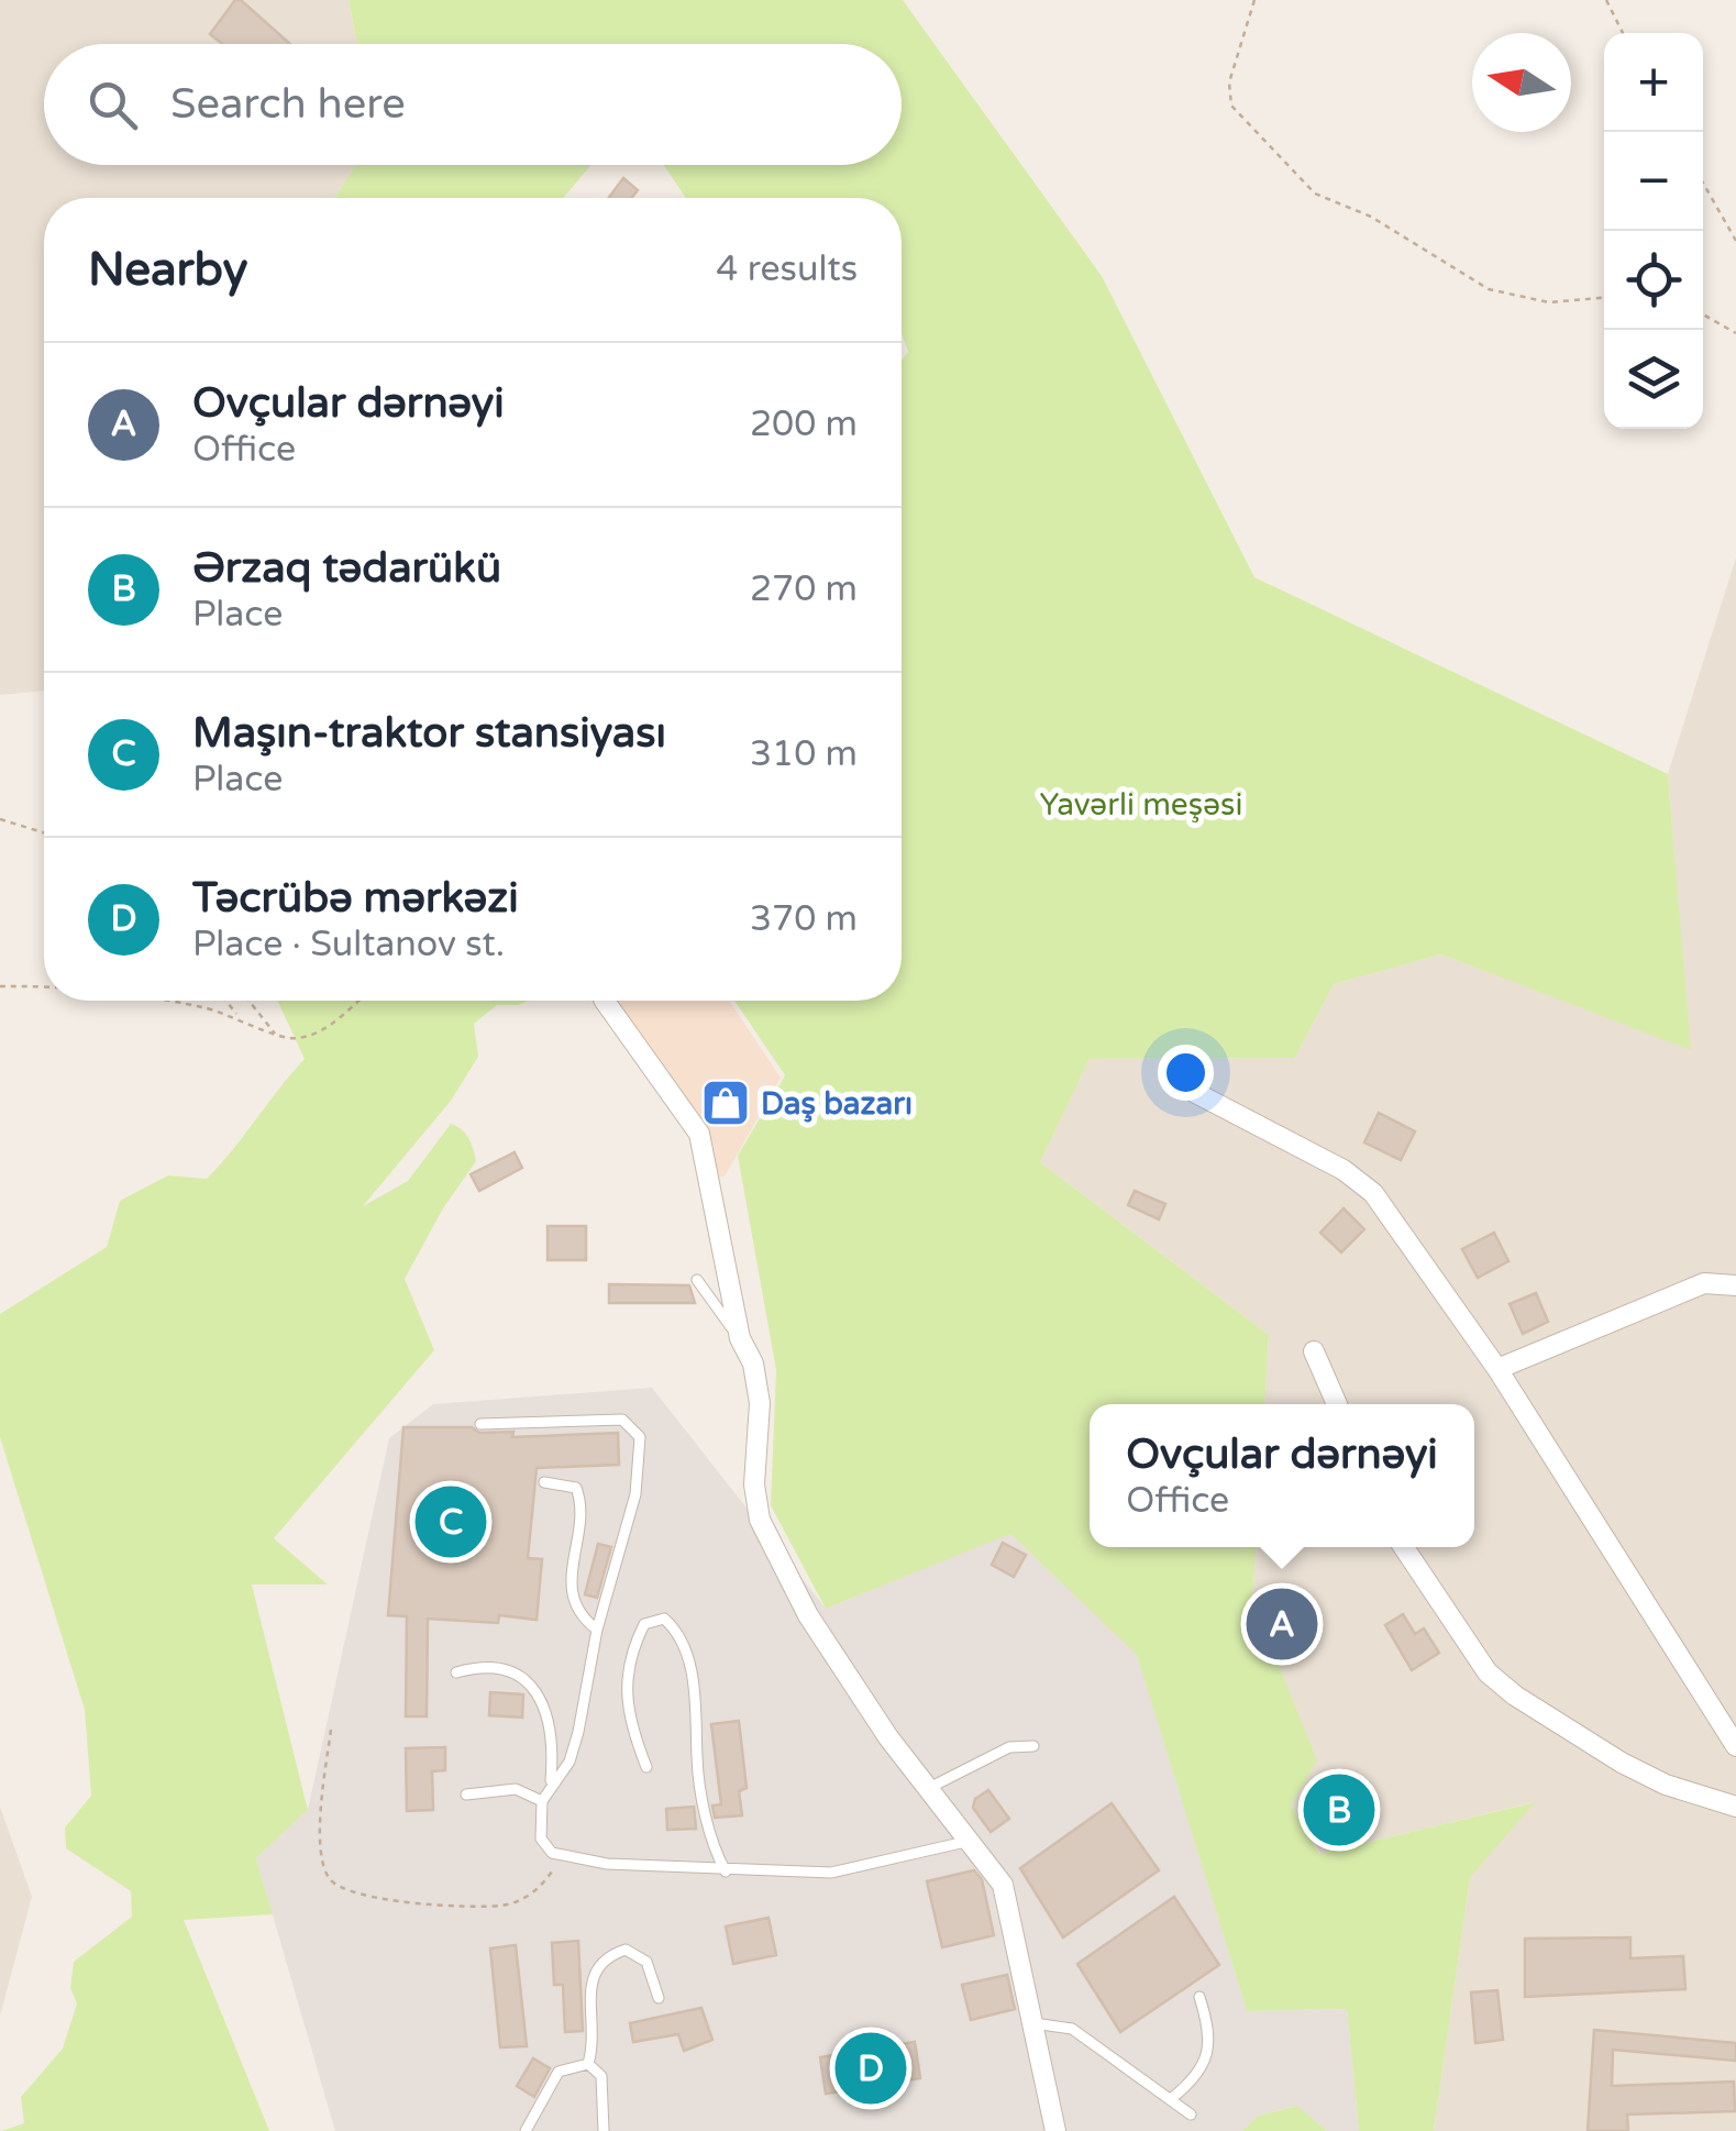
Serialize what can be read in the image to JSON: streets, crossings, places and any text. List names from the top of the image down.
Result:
{
  "parks": ["Yavərli meşəsi"],
  "places": {
    "shop": ["Daş bazarı"]
  },
  "north": "left",
  "page": {
    "map_buttons": ["+", "−"],
    "search": "Search here",
    "heading": ["Nearby", "4 results"],
    "list": [
      {
        "mark": "A",
        "name": "Ovçular dərnəyi",
        "note": "Office",
        "value": "200 m"
      },
      {
        "mark": "B",
        "name": "Ərzaq tədarükü",
        "note": "Place",
        "value": "270 m"
      },
      {
        "mark": "C",
        "name": "Maşın-traktor stansiyası",
        "note": "Place",
        "value": "310 m"
      },
      {
        "mark": "D",
        "name": "Təcrübə mərkəzi",
        "note": "Place · Sultanov st.",
        "value": "370 m"
      }
    ],
    "popup": ["Ovçular dərnəyi", "Office"],
    "pins": [
      "C",
      "A",
      "B",
      "D"
    ]
  }
}
